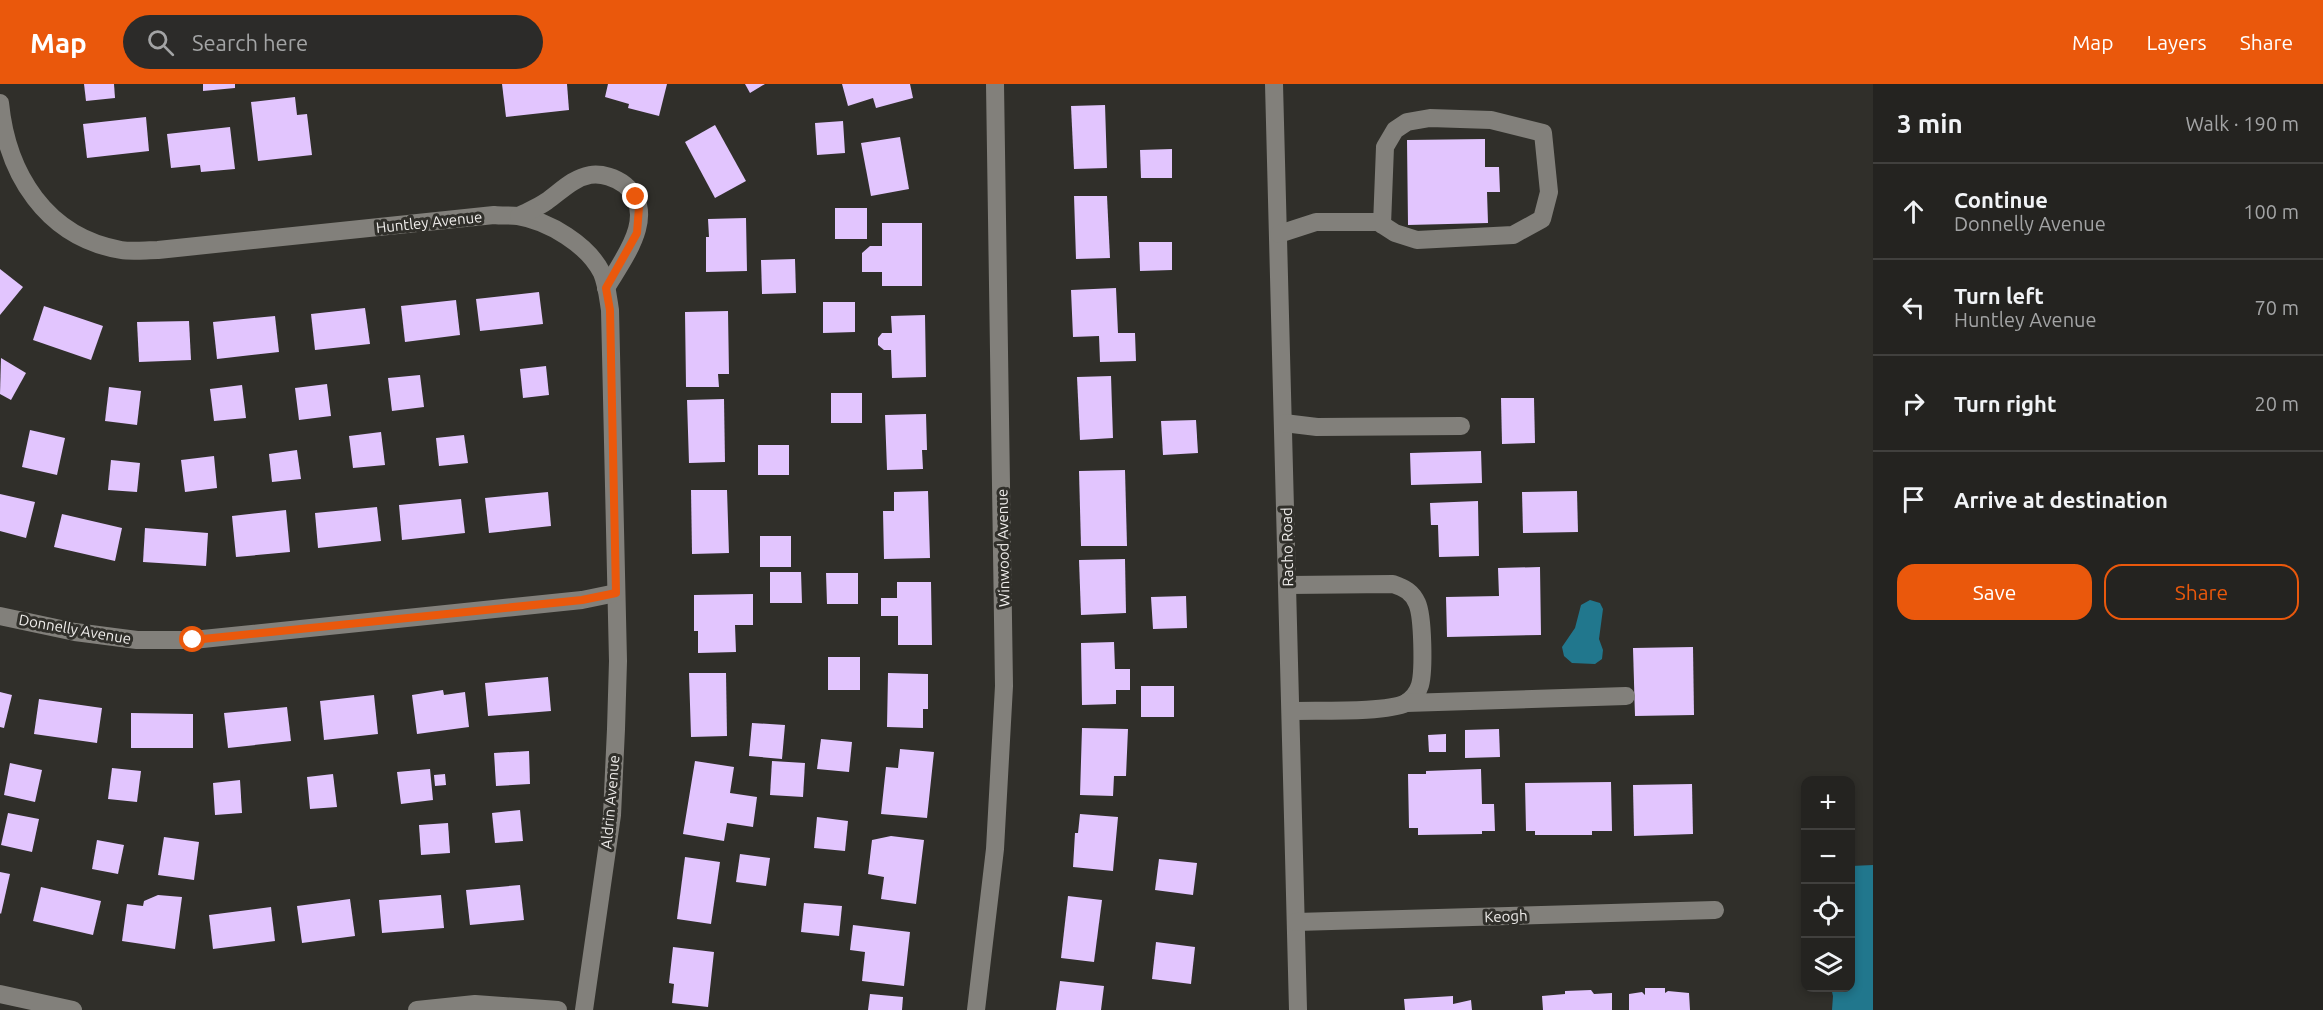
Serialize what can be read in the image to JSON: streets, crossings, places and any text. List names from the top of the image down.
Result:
{
  "streets": {
    "street": [
      "Huntley Avenue",
      "Racho Road",
      "Winwood Avenue",
      "Donnelly Avenue",
      "Aldrin Avenue",
      "Keogh"
    ]
  },
  "crossings": [
    ["Huntley Avenue", "Donnelly Avenue"],
    ["Huntley Avenue", "Aldrin Avenue"],
    ["Racho Road", "Keogh"],
    ["Donnelly Avenue", "Aldrin Avenue"]
  ],
  "page": {
    "header": "Map",
    "search": "Search here",
    "nav": ["Map", "Layers", "Share"],
    "heading": ["3 min", "Walk · 190 m"],
    "list": [
      ["Continue", "Donnelly Avenue", "100 m"],
      ["Turn left", "Huntley Avenue", "70 m"],
      ["Turn right", "20 m"],
      "Arrive at destination"
    ],
    "buttons": ["Save", "Share"],
    "map_buttons": ["+", "−"]
  }
}
